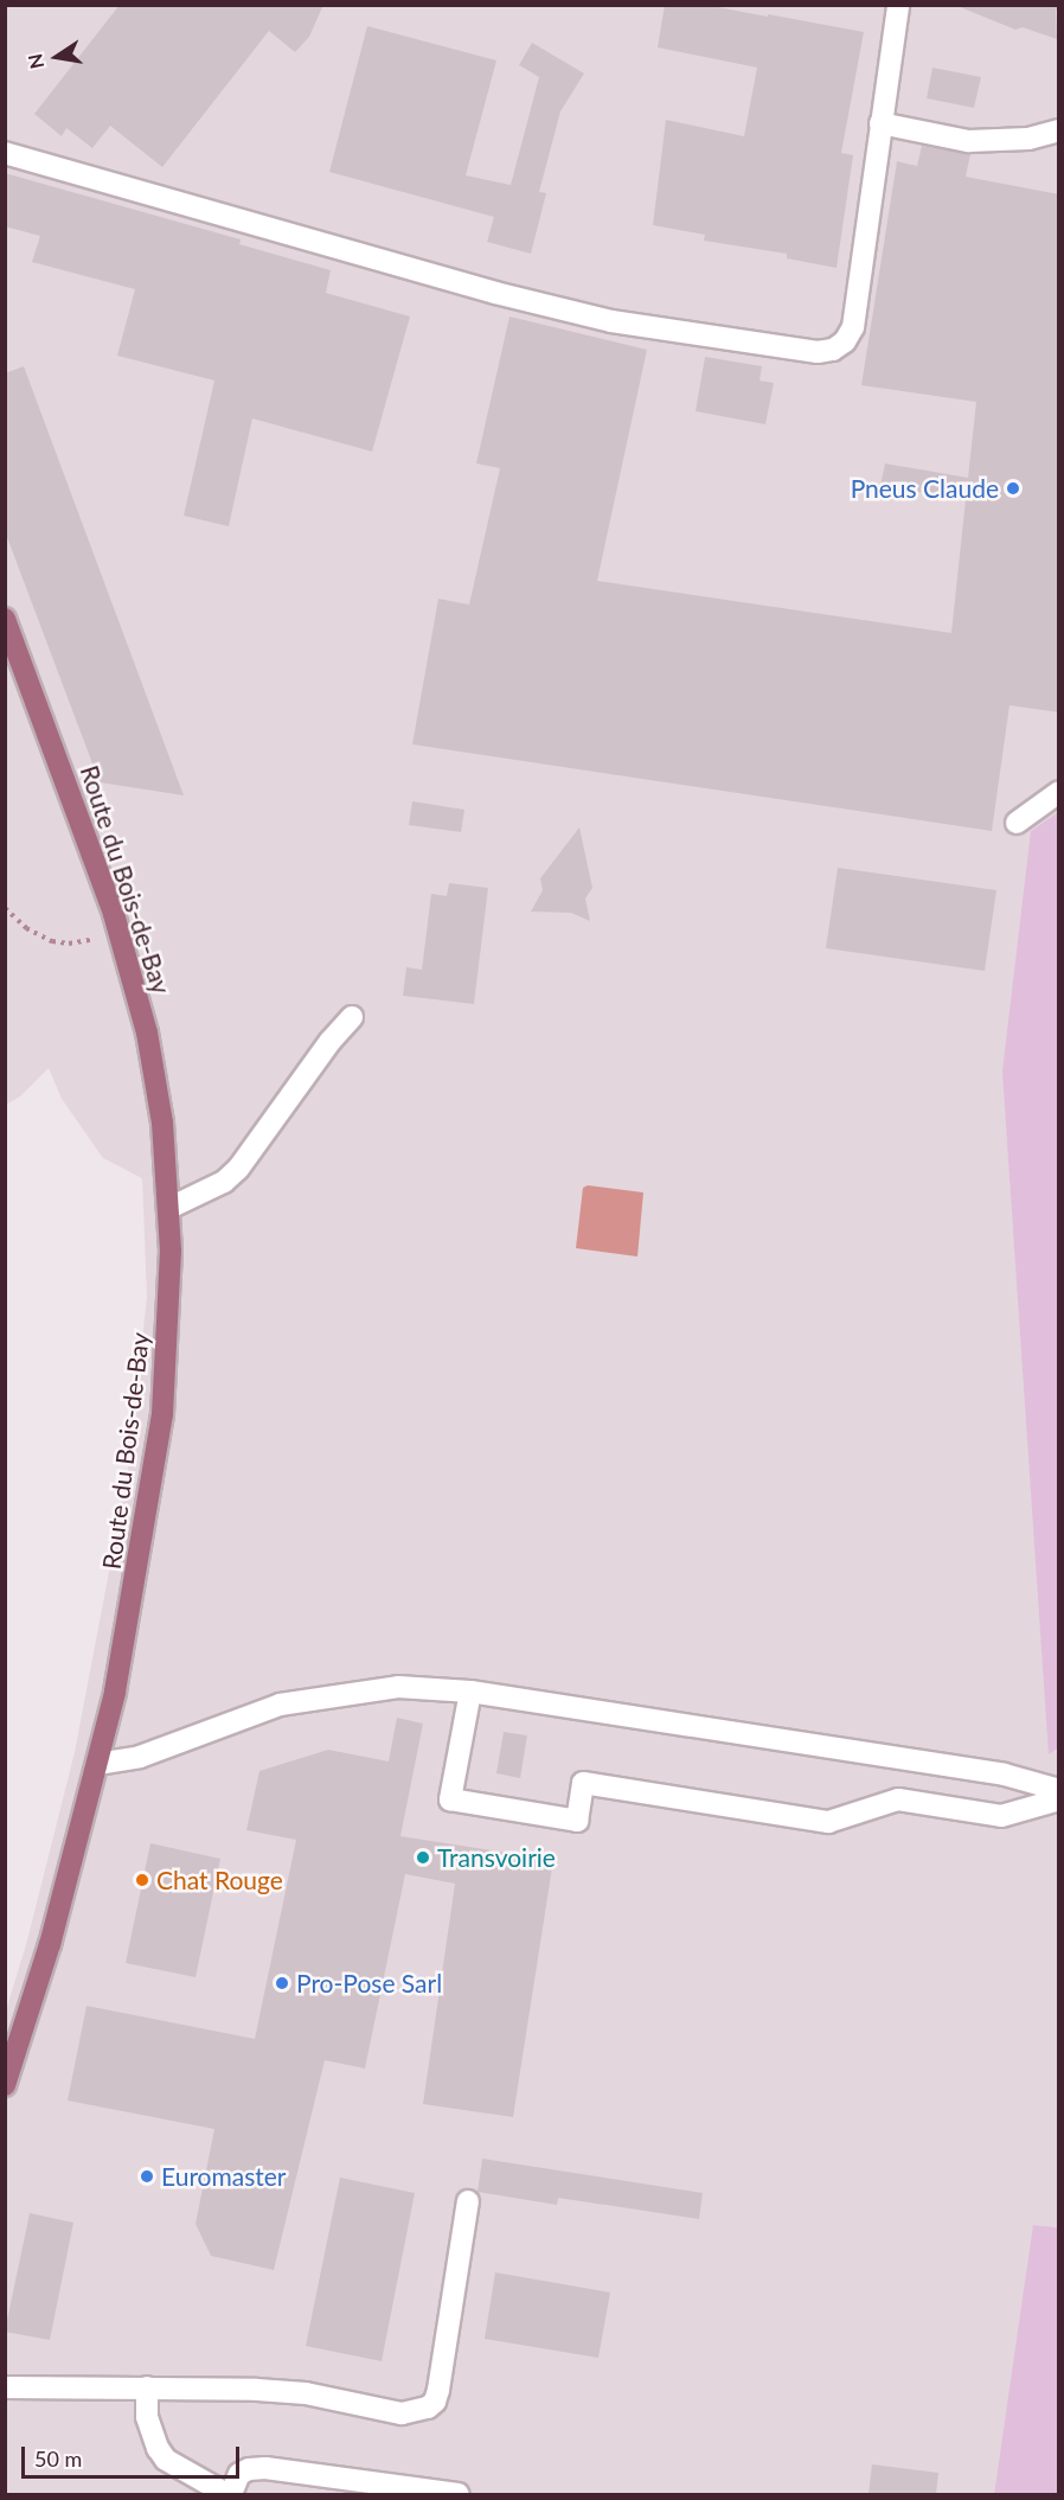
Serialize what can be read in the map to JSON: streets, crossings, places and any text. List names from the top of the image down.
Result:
{
  "streets": {
    "main road": ["Route du Bois-de-Bay"]
  },
  "places": [
    "Pneus Claude",
    "Transvoirie",
    "Chat Rouge",
    "Pro-Pose Sarl",
    "Euromaster"
  ],
  "scale_bar": "50 m",
  "north": "left"
}
